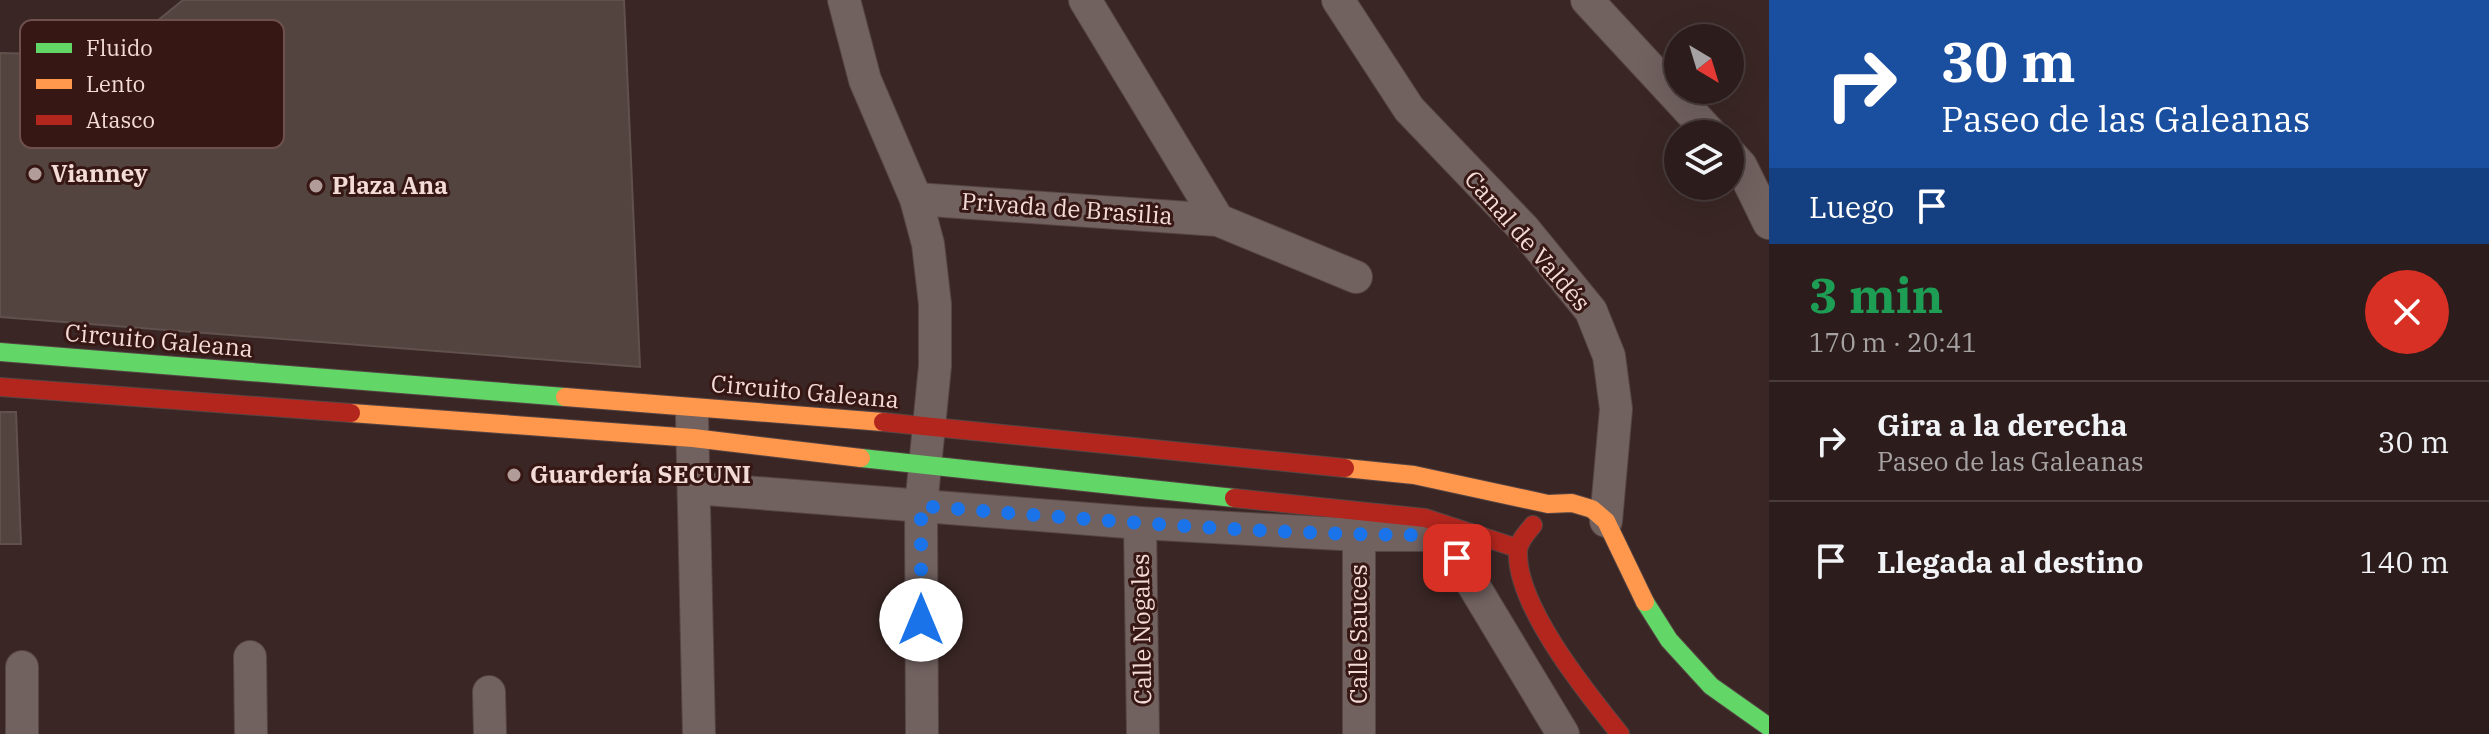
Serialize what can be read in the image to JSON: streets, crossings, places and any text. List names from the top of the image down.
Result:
{
  "streets": {
    "street": [
      "Privada de Brasilia",
      "Canal de Valdés",
      "Circuito Galeana",
      "Calle Nogales",
      "Calle Sauces"
    ]
  },
  "places": ["Vianney", "Plaza Ana", "Guardería SECUNI"],
  "legend": ["Fluido", "Lento", "Atasco"],
  "north": "bottom right",
  "page": {
    "turn": ["30 m", "Paseo de las Galeanas"],
    "then": "Luego",
    "heading": ["3 min", "170 m · 20:41"],
    "list": [
      {
        "name": "Gira a la derecha",
        "note": "Paseo de las Galeanas",
        "value": "30 m"
      },
      {
        "name": "Llegada al destino",
        "value": "140 m"
      }
    ]
  }
}
